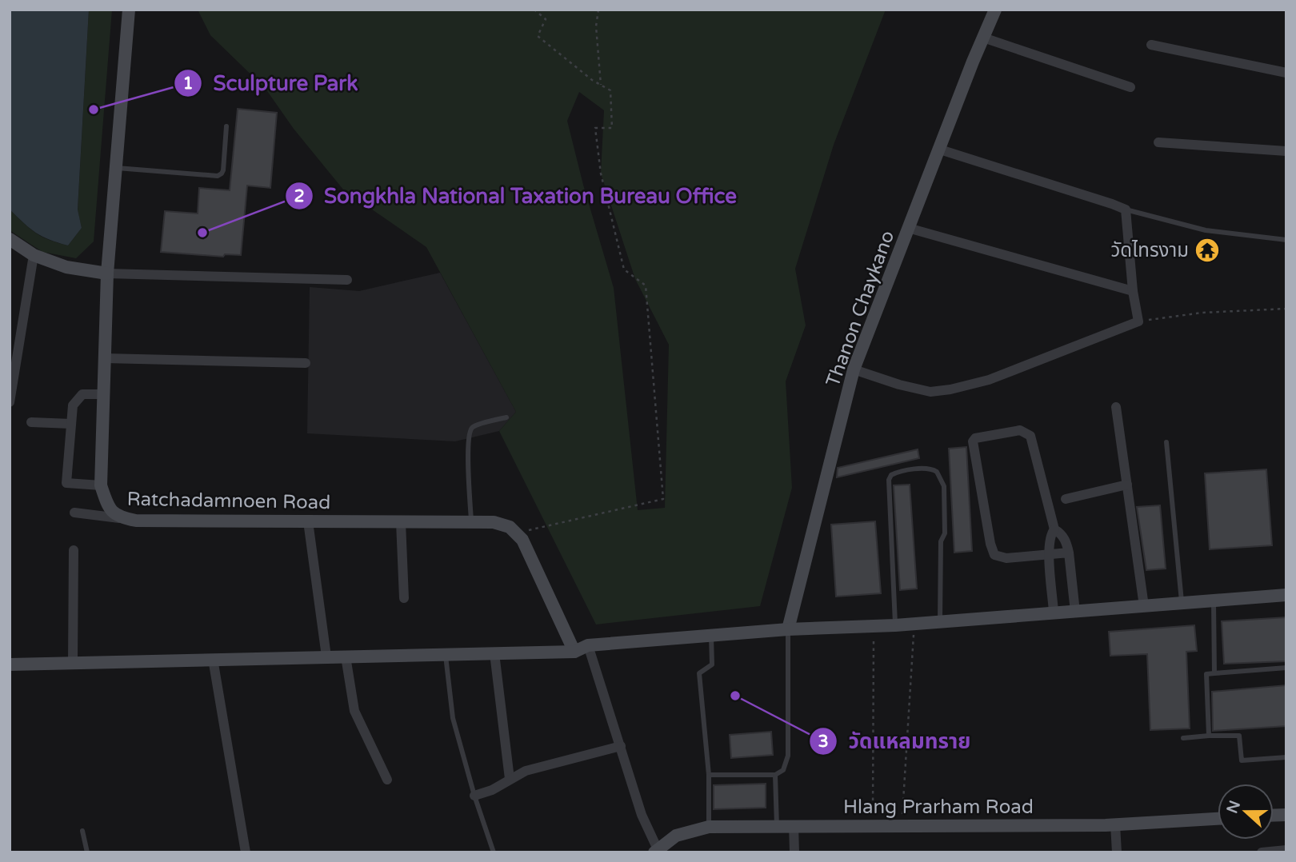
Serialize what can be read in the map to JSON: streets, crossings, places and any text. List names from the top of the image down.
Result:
{
  "streets": {
    "street": ["Thanon Chaykano", "Ratchadamnoen Road", "Hlang Prarham Road"]
  },
  "places": {
    "other": ["Sculpture Park", "Songkhla National Taxation Bureau Office", "วัดแหลมทราย"],
    "temple": ["วัดไทรงาม"]
  },
  "north": "left"
}
